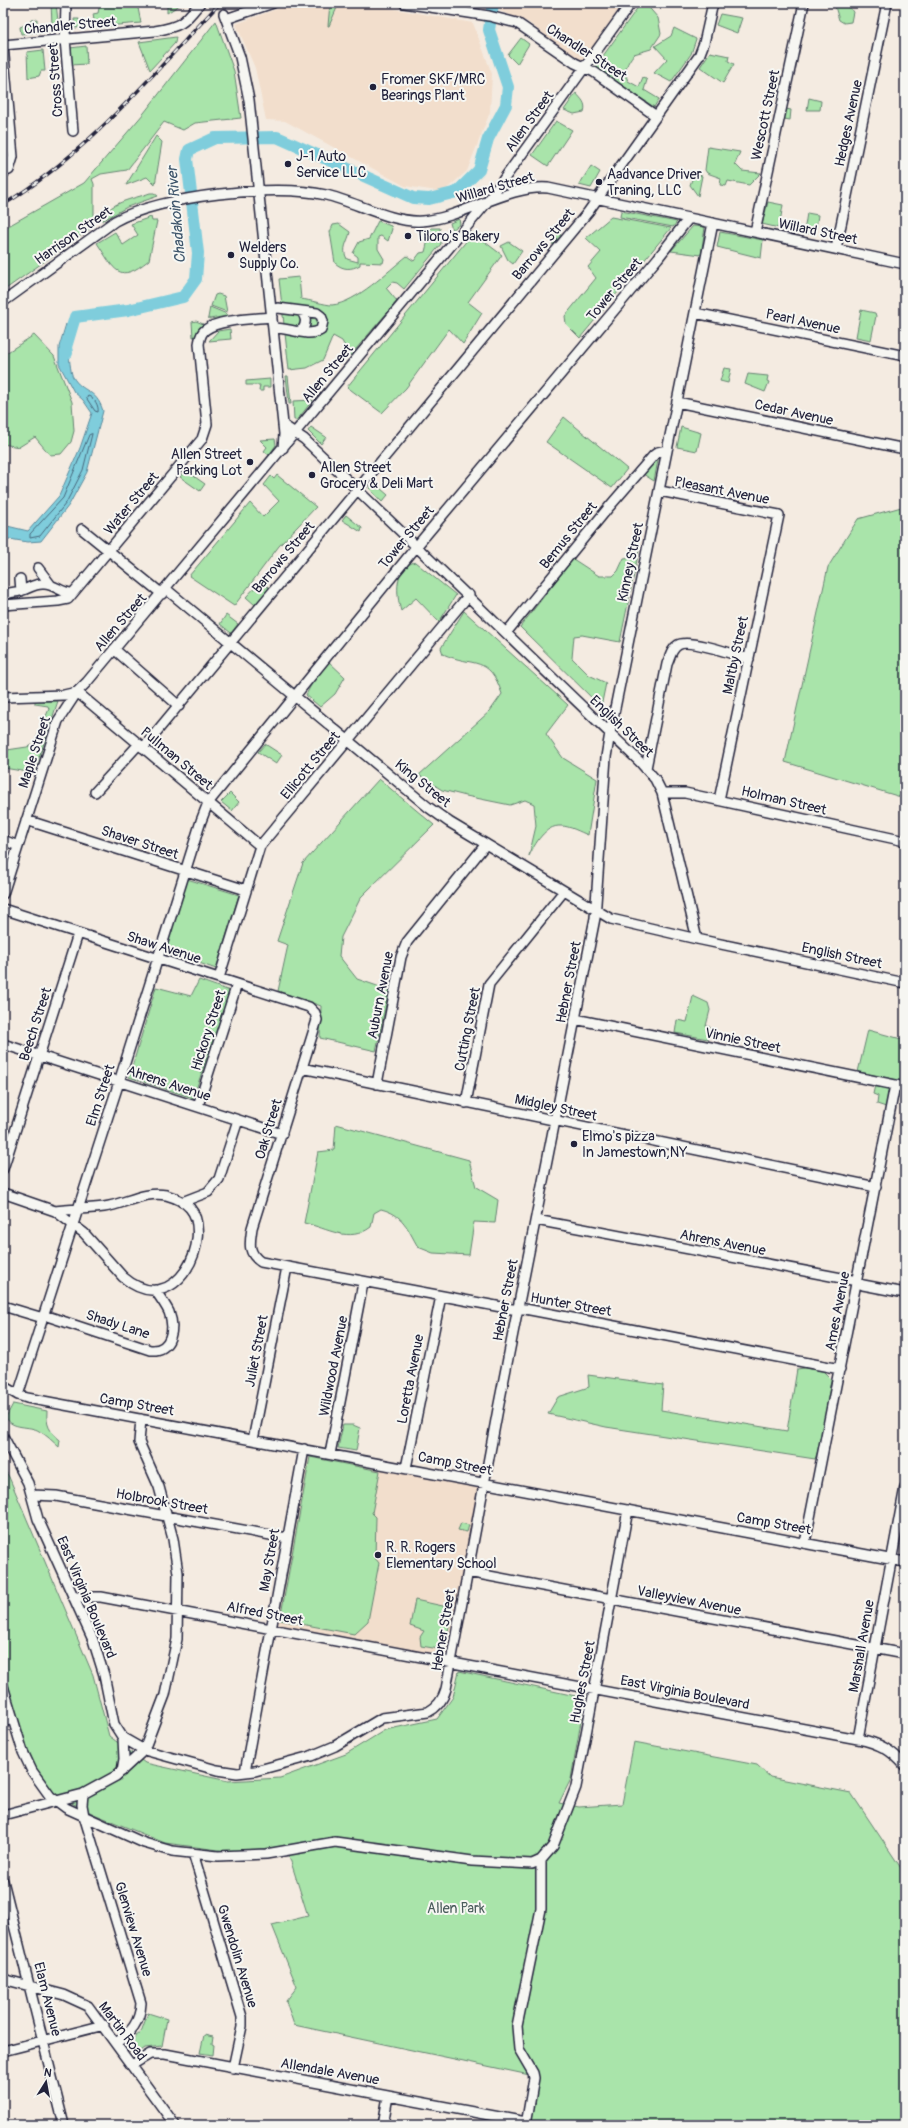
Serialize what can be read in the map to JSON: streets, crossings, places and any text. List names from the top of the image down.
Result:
{
  "streets": {
    "street": [
      "Chandler Street",
      "Cross Street",
      "Wescott Street",
      "Allen Street",
      "Hedges Avenue",
      "Willard Street",
      "Harrison Street",
      "Barrows Street",
      "Tower Street",
      "Pearl Avenue",
      "Cedar Avenue",
      "Pleasant Avenue",
      "Water Street",
      "Bemus Street",
      "Kinney Street",
      "Maltby Street",
      "English Street",
      "Maple Street",
      "Pullman Street",
      "Ellicott Street",
      "King Street",
      "Holman Street",
      "Shaver Street",
      "Shaw Avenue",
      "Hebner Street",
      "Auburn Avenue",
      "Beech Street",
      "Cutting Street",
      "Hickory Street",
      "Vinnie Street",
      "Ahrens Avenue",
      "Elm Street",
      "Midgley Street",
      "Oak Street",
      "Hunter Street",
      "Ames Avenue",
      "Shady Lane",
      "Juliet Street",
      "Wildwood Avenue",
      "Loretta Avenue",
      "Camp Street",
      "Holbrook Street",
      "May Street",
      "East Virginia Boulevard",
      "Valleyview Avenue",
      "Alfred Street",
      "Marshall Avenue",
      "Hughes Street",
      "Glenview Avenue",
      "Gwendolin Avenue",
      "Elam Avenue",
      "Martin Road",
      "Allendale Avenue"
    ]
  },
  "crossings": [
    ["Chandler Street", "Cross Street"],
    ["Chandler Street", "Allen Street"],
    ["Chandler Street", "Barrows Street"],
    ["Wescott Street", "Willard Street"],
    ["Allen Street", "Willard Street"],
    ["Allen Street", "English Street"],
    ["Allen Street", "Maple Street"],
    ["Allen Street", "Pullman Street"],
    ["Allen Street", "King Street"],
    ["Hedges Avenue", "Willard Street"],
    ["Willard Street", "Harrison Street"],
    ["Willard Street", "Barrows Street"],
    ["Willard Street", "Tower Street"],
    ["Willard Street", "Kinney Street"],
    ["Barrows Street", "English Street"],
    ["Barrows Street", "Pullman Street"],
    ["Barrows Street", "King Street"],
    ["Tower Street", "English Street"],
    ["Tower Street", "Pullman Street"],
    ["Tower Street", "King Street"],
    ["Tower Street", "Elm Street"],
    ["Pearl Avenue", "Kinney Street"],
    ["Cedar Avenue", "Kinney Street"],
    ["Pleasant Avenue", "Kinney Street"],
    ["Pleasant Avenue", "Maltby Street"],
    ["Water Street", "King Street"],
    ["Bemus Street", "Kinney Street"],
    ["Bemus Street", "English Street"],
    ["Kinney Street", "English Street"],
    ["Kinney Street", "King Street"],
    ["Kinney Street", "Hebner Street"],
    ["Maltby Street", "Holman Street"],
    ["English Street", "Ellicott Street"],
    ["English Street", "King Street"],
    ["English Street", "Holman Street"],
    ["Maple Street", "Pullman Street"],
    ["Maple Street", "Shaver Street"],
    ["Pullman Street", "Ellicott Street"],
    ["Pullman Street", "Elm Street"],
    ["Ellicott Street", "King Street"],
    ["Ellicott Street", "Shaver Street"],
    ["Ellicott Street", "Shaw Avenue"],
    ["King Street", "Hebner Street"],
    ["King Street", "Auburn Avenue"],
    ["King Street", "Cutting Street"],
    ["Shaver Street", "Elm Street"],
    ["Shaw Avenue", "Beech Street"],
    ["Shaw Avenue", "Hickory Street"],
    ["Shaw Avenue", "Elm Street"],
    ["Shaw Avenue", "Oak Street"],
    ["Hebner Street", "Vinnie Street"],
    ["Hebner Street", "Ahrens Avenue"],
    ["Hebner Street", "Midgley Street"],
    ["Hebner Street", "Hunter Street"],
    ["Hebner Street", "Camp Street"],
    ["Hebner Street", "May Street"],
    ["Hebner Street", "East Virginia Boulevard"],
    ["Hebner Street", "Valleyview Avenue"],
    ["Hebner Street", "Alfred Street"],
    ["Auburn Avenue", "Midgley Street"],
    ["Beech Street", "Ahrens Avenue"],
    ["Cutting Street", "Midgley Street"],
    ["Hickory Street", "Ahrens Avenue"],
    ["Vinnie Street", "Ames Avenue"],
    ["Ahrens Avenue", "Elm Street"],
    ["Ahrens Avenue", "Oak Street"],
    ["Ahrens Avenue", "Ames Avenue"],
    ["Elm Street", "Shady Lane"],
    ["Elm Street", "Camp Street"],
    ["Midgley Street", "Oak Street"],
    ["Midgley Street", "Ames Avenue"],
    ["Oak Street", "Hunter Street"],
    ["Hunter Street", "Ames Avenue"],
    ["Hunter Street", "Juliet Street"],
    ["Hunter Street", "Wildwood Avenue"],
    ["Hunter Street", "Loretta Avenue"],
    ["Ames Avenue", "Camp Street"],
    ["Juliet Street", "Camp Street"],
    ["Wildwood Avenue", "Camp Street"],
    ["Loretta Avenue", "Camp Street"],
    ["Camp Street", "May Street"],
    ["Camp Street", "Marshall Avenue"],
    ["Camp Street", "Hughes Street"],
    ["Holbrook Street", "May Street"],
    ["Holbrook Street", "East Virginia Boulevard"],
    ["May Street", "Alfred Street"],
    ["East Virginia Boulevard", "Alfred Street"],
    ["East Virginia Boulevard", "Marshall Avenue"],
    ["East Virginia Boulevard", "Hughes Street"],
    ["Valleyview Avenue", "Marshall Avenue"],
    ["Valleyview Avenue", "Hughes Street"],
    ["Glenview Avenue", "Martin Road"],
    ["Gwendolin Avenue", "Allendale Avenue"],
    ["Elam Avenue", "Martin Road"],
    ["Martin Road", "Allendale Avenue"]
  ],
  "water": ["Chadakoin River"],
  "parks": ["Allen Park"],
  "places": [
    "Fromer SKF/MRC Bearings Plant",
    "J-1 Auto Service LLC",
    "Aadvance Driver Traning, LLC",
    "Tiloro's Bakery",
    "Welders Supply Co.",
    "Allen Street Parking Lot",
    "Allen Street Grocery & Deli Mart",
    "Elmo's pizza In Jamestown,NY",
    "R. R. Rogers Elementary School"
  ],
  "north": "top"
}
